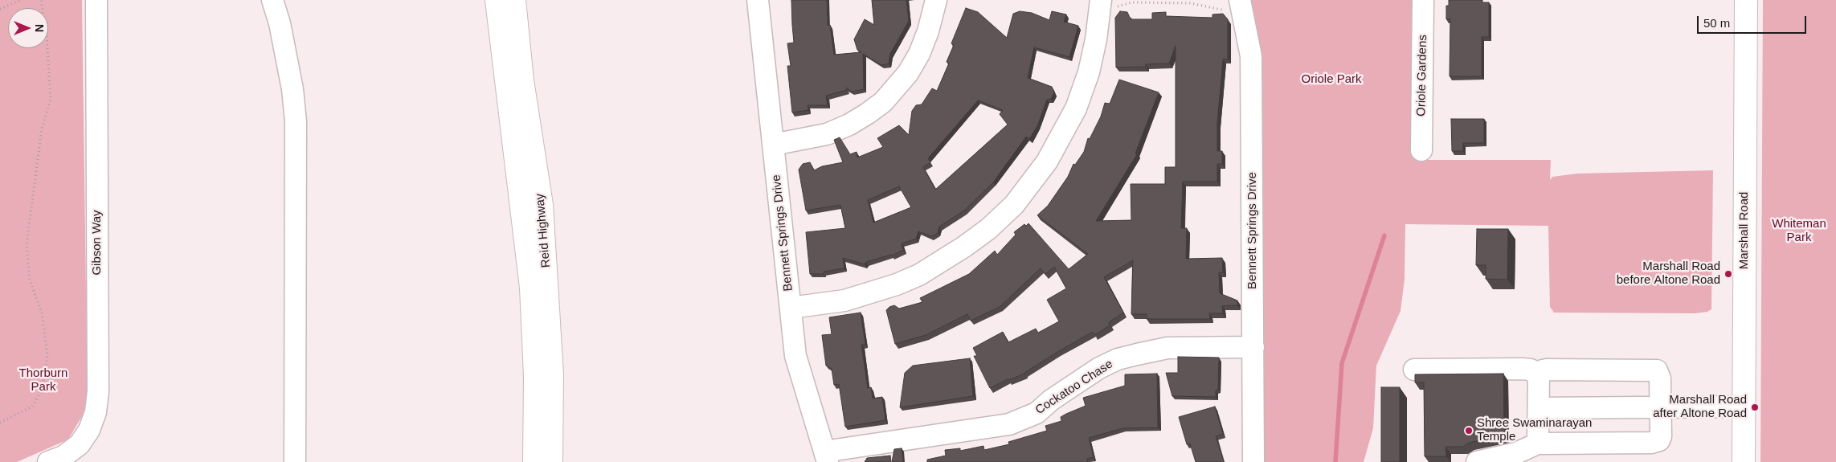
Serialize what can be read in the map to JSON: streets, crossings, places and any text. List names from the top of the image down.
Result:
{
  "streets": {
    "main road": ["Reid Highway", "Marshall Road"],
    "street": [
      "Oriole Gardens",
      "Bennett Springs Drive",
      "Gibson Way",
      "Cockatoo Chase"
    ]
  },
  "crossings": [
    ["Bennett Springs Drive", "Cockatoo Chase"]
  ],
  "parks": ["Oriole Park", "Whiteman Park", "Thorburn Park"],
  "places": ["Marshall Road before Altone Road", "Marshall Road after Altone Road", "Shree Swaminarayan Temple"],
  "scale_bar": "50 m",
  "north": "right"
}
